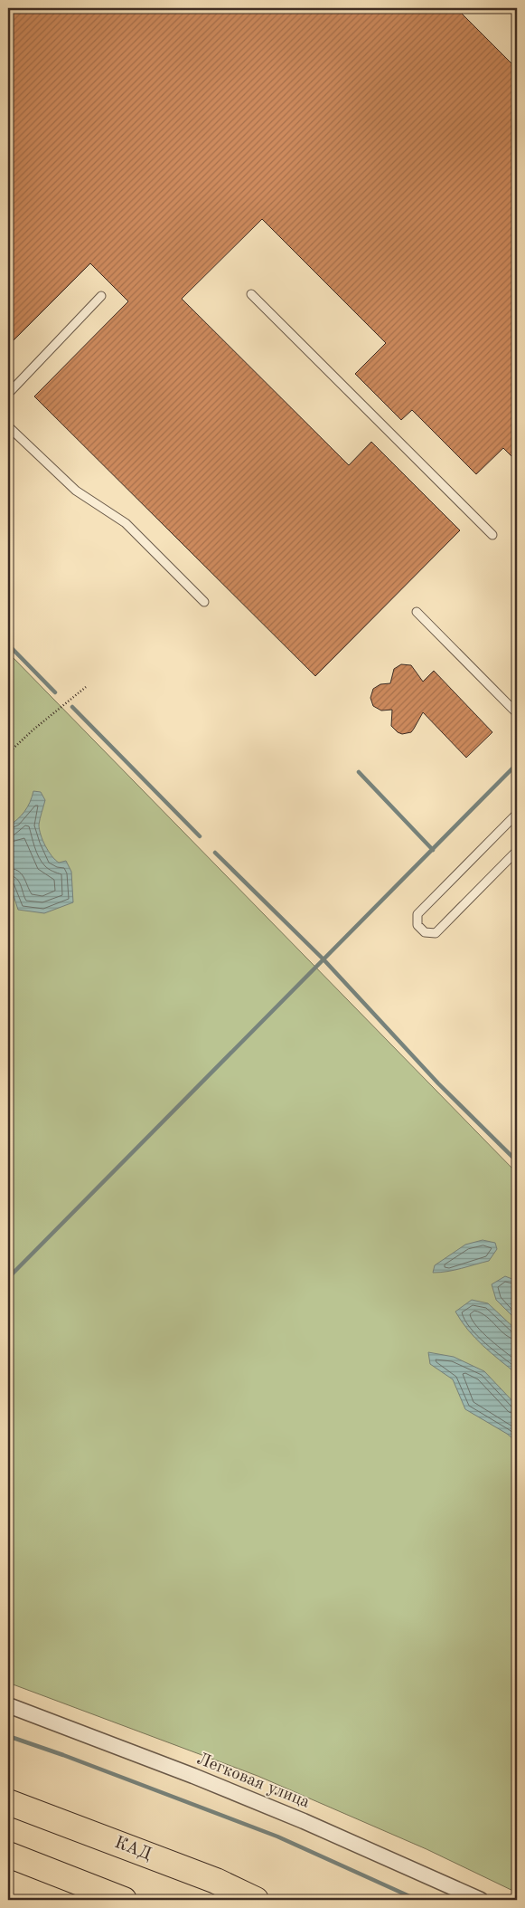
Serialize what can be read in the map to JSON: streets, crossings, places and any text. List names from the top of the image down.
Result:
{
  "streets": {
    "highway": ["КАД"],
    "street": ["Легковая улица"]
  }
}
